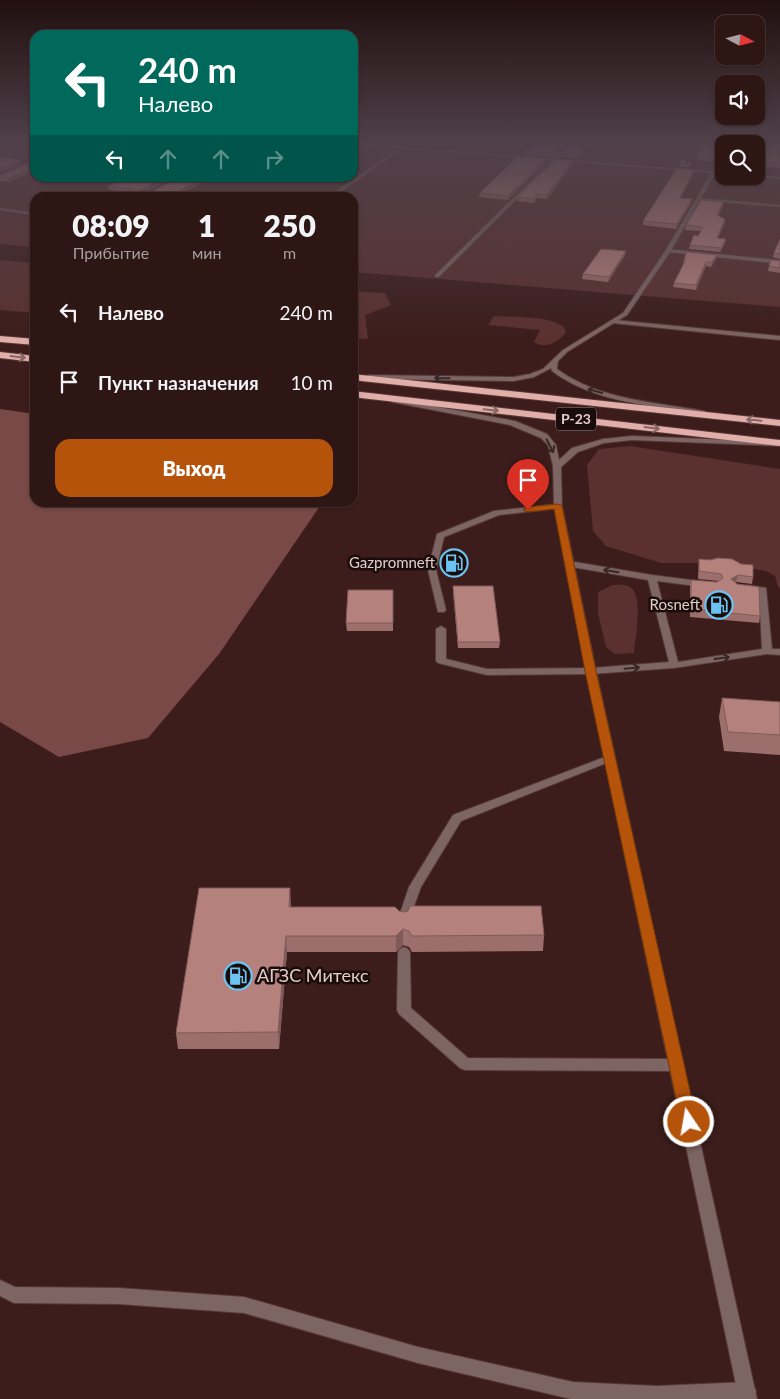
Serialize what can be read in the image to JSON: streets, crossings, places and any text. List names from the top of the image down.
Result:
{
  "streets": {
    "highway": ["Р-23"]
  },
  "places": {
    "fuel station": ["Gazpromneft", "Rosneft", "АГЗС Митекс"]
  },
  "north": "right",
  "page": {
    "turn": ["240 m", "Налево"],
    "eta": [
      "08:09",
      "Прибытие",
      "1",
      "мин",
      "250",
      "m"
    ],
    "list": [
      {
        "name": "Налево",
        "value": "240 m"
      },
      {
        "name": "Пункт назначения",
        "value": "10 m"
      }
    ],
    "buttons": "Выход"
  }
}
